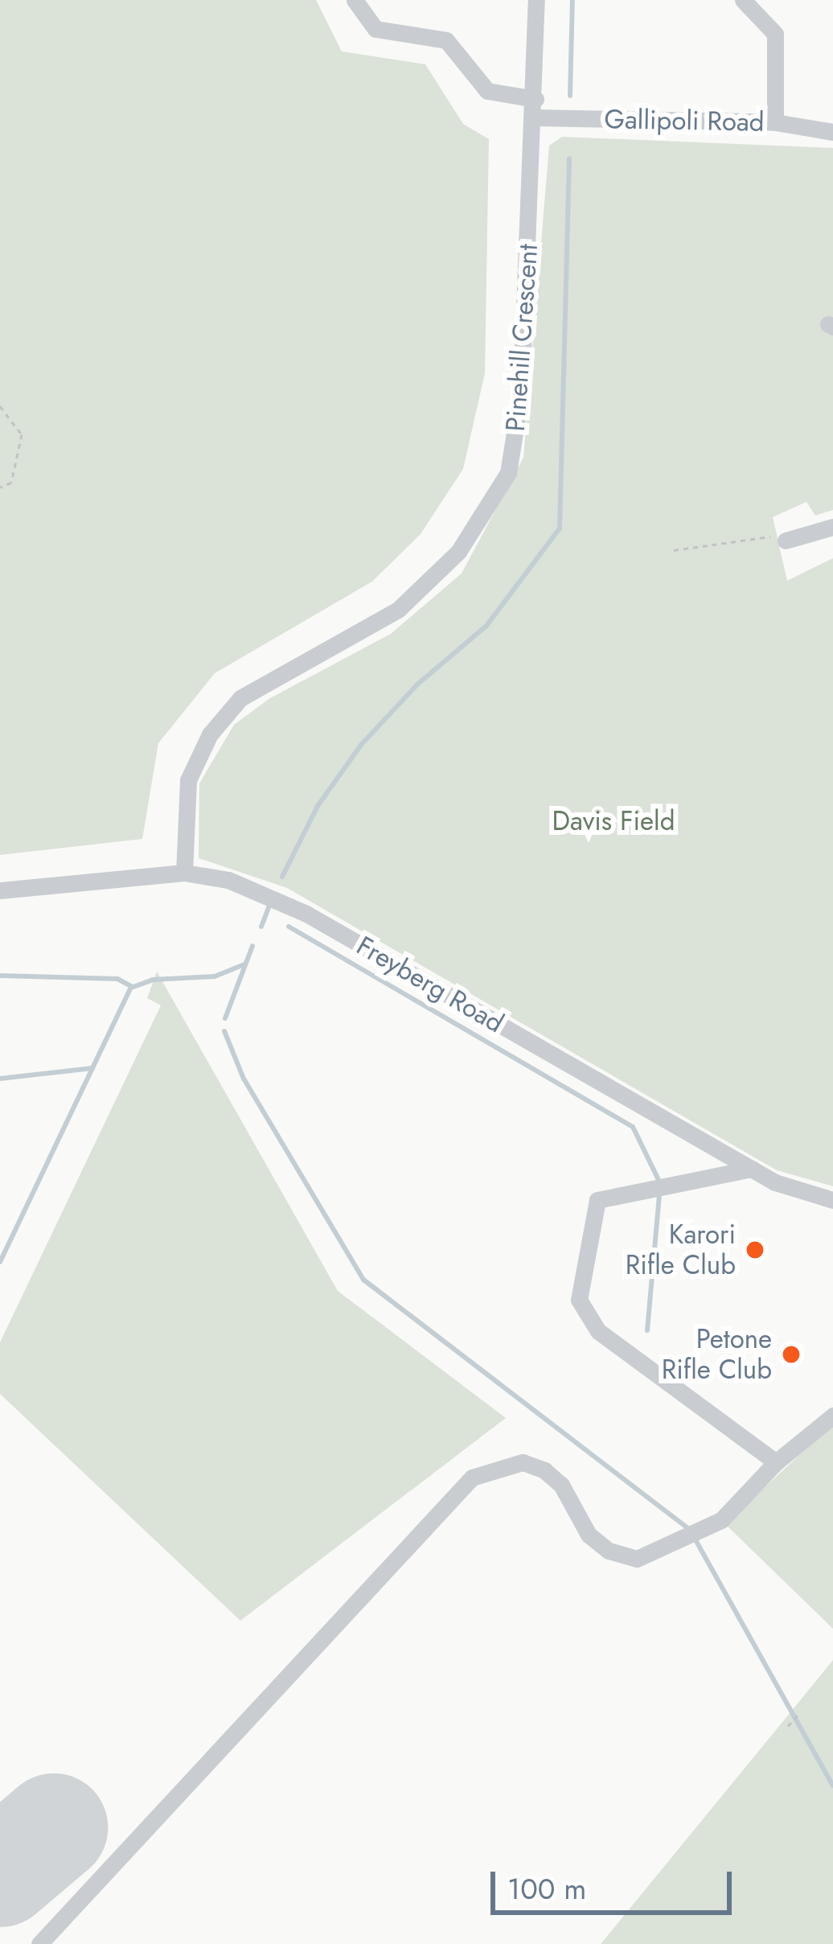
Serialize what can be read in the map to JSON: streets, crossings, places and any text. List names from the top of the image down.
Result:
{
  "streets": {
    "street": ["Gallipoli Road", "Pinehill Crescent", "Freyberg Road"]
  },
  "crossings": [
    ["Gallipoli Road", "Pinehill Crescent"],
    ["Pinehill Crescent", "Freyberg Road"]
  ],
  "parks": ["Davis Field"],
  "places": ["Karori Rifle Club", "Petone Rifle Club"],
  "scale_bar": "100 m"
}
